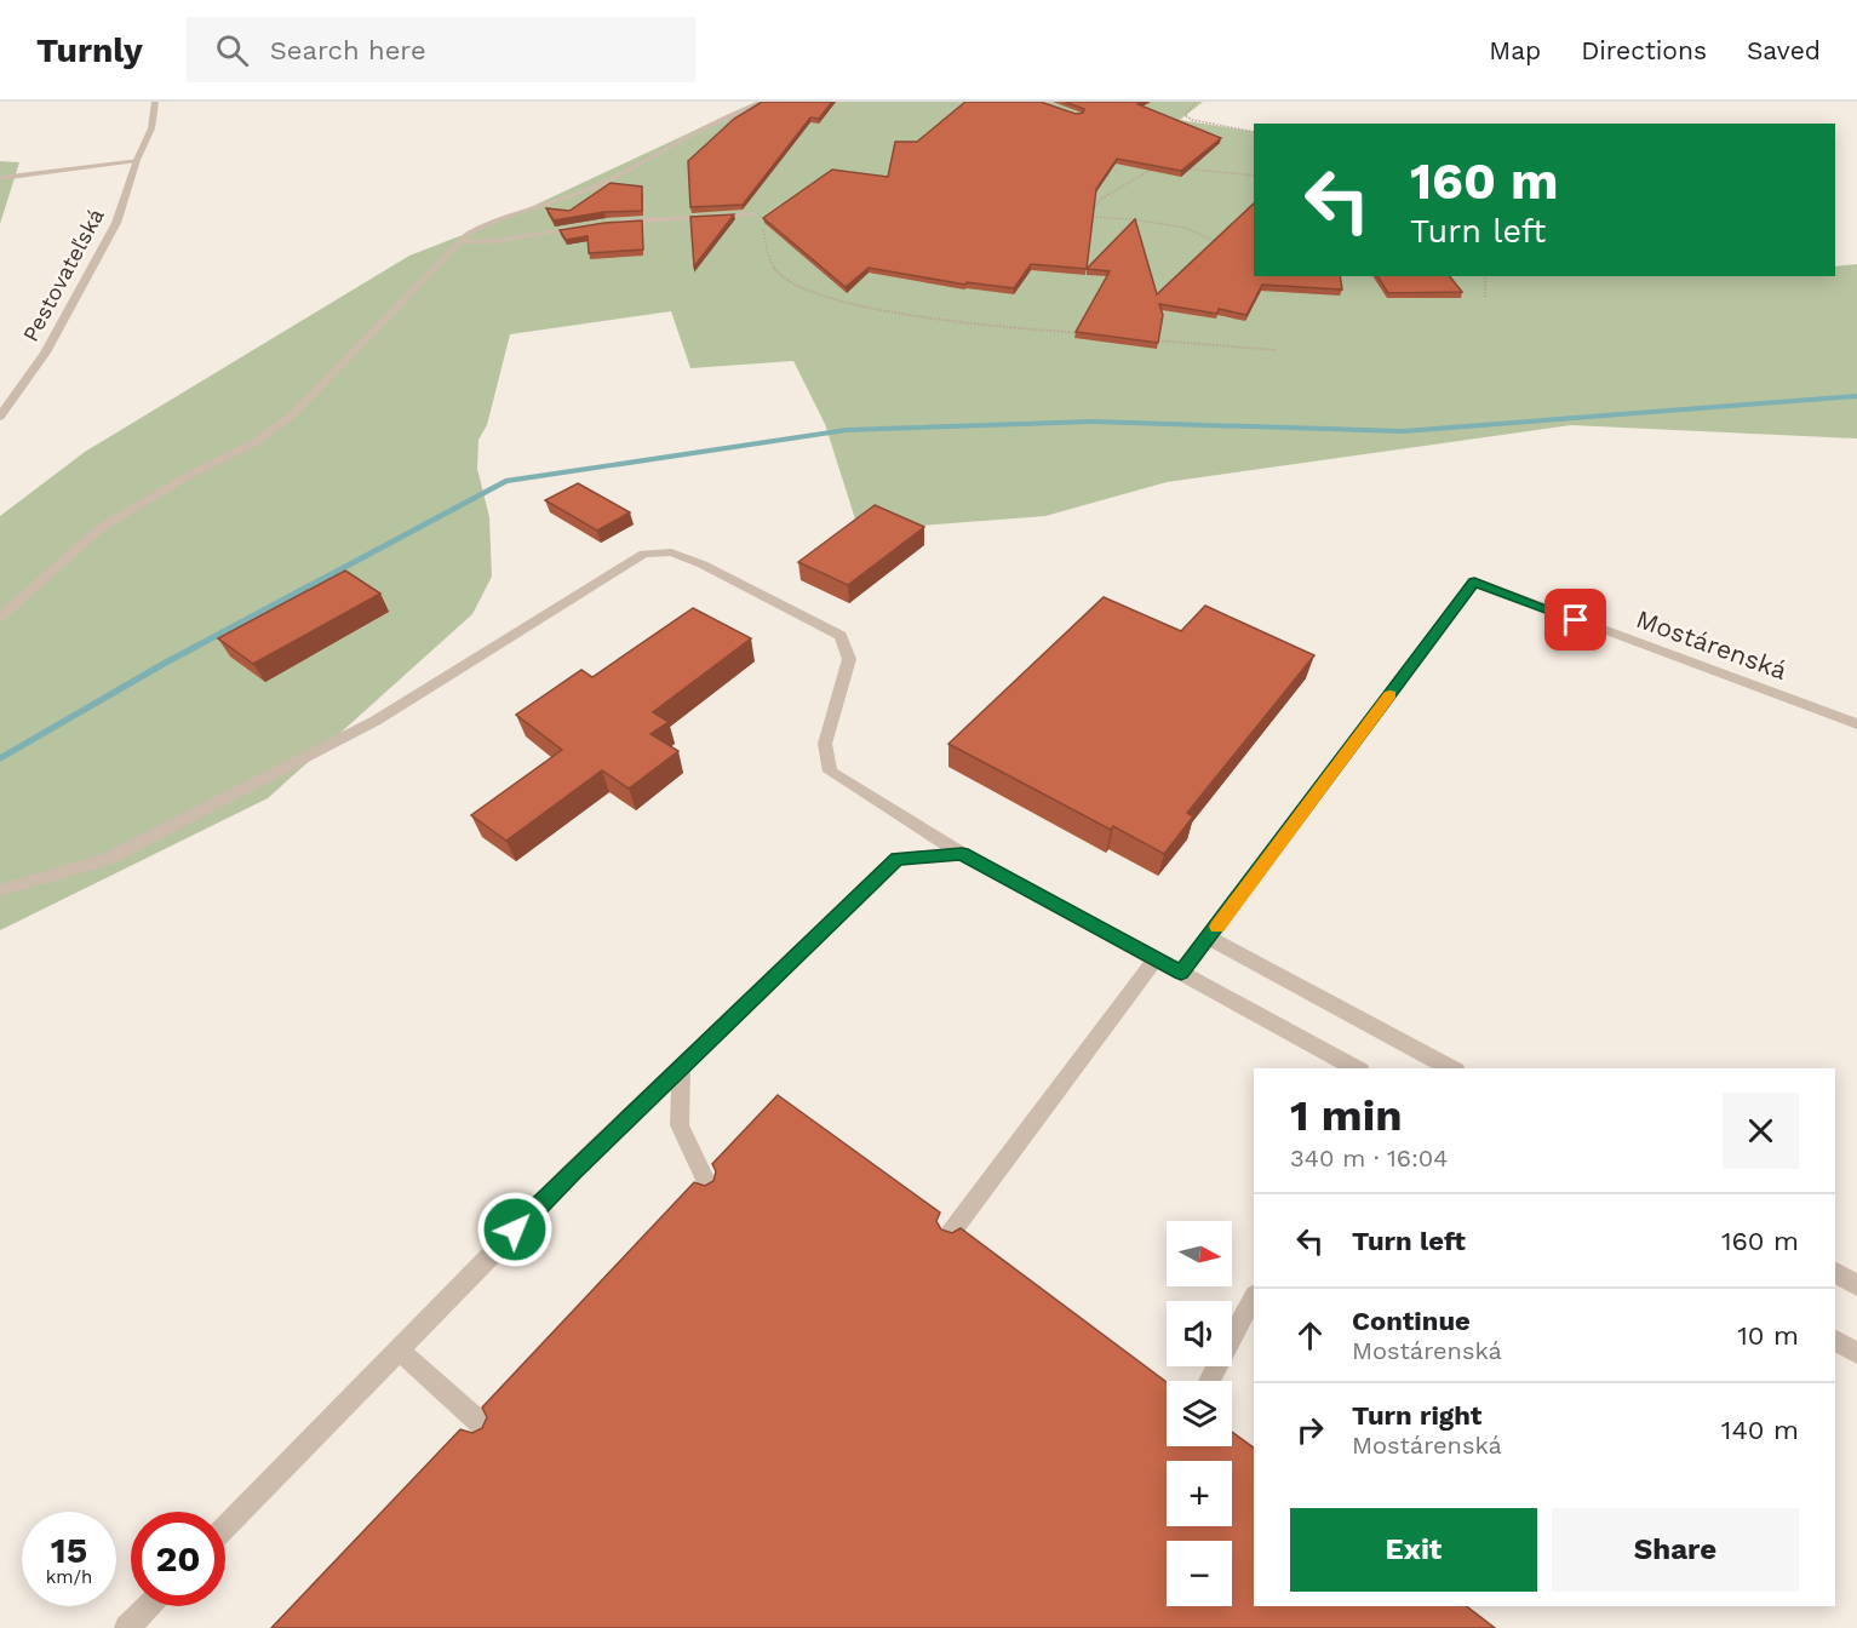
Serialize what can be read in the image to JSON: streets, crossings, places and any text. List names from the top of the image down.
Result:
{
  "streets": {
    "street": ["Pestovateľská"],
    "lane": ["Mostárenská"]
  },
  "north": "right",
  "page": {
    "header": "Turnly",
    "search": "Search here",
    "nav": ["Map", "Directions", "Saved"],
    "turn": ["160 m", "Turn left"],
    "heading": ["1 min", "340 m · 16:04"],
    "list": [
      {
        "name": "Turn left",
        "value": "160 m"
      },
      {
        "name": "Continue",
        "note": "Mostárenská",
        "value": "10 m"
      },
      {
        "name": "Turn right",
        "note": "Mostárenská",
        "value": "140 m"
      }
    ],
    "map_buttons": ["+", "−"],
    "buttons": ["Exit", "Share"],
    "speed": "15 km/h",
    "limit": "20"
  }
}
